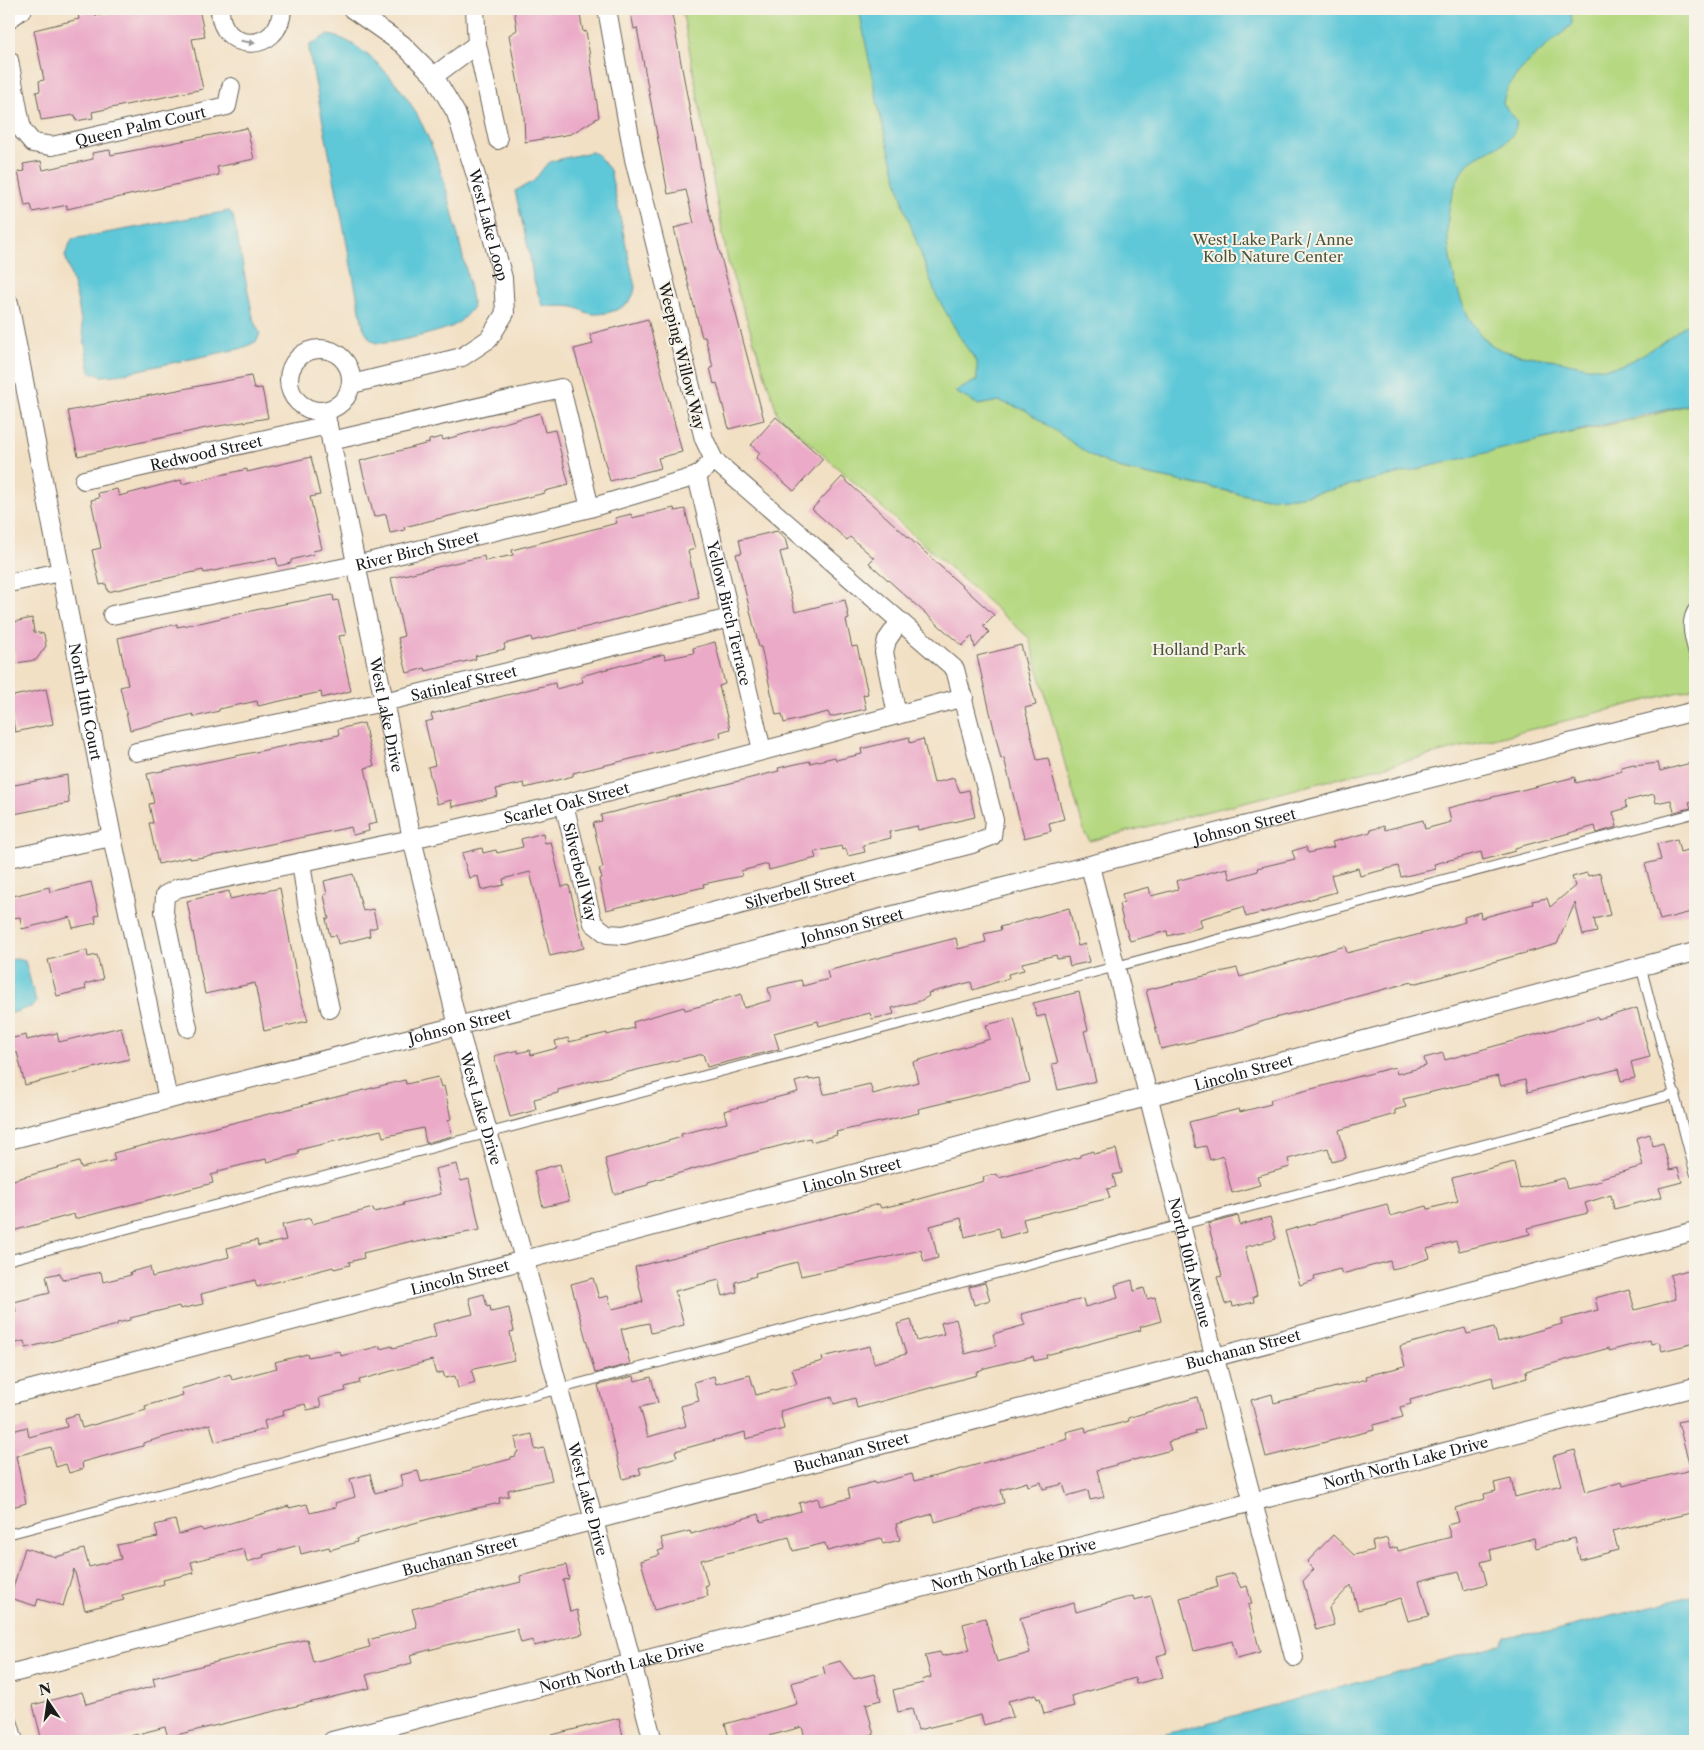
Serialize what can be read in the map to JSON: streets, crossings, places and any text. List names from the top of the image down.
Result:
{
  "streets": {
    "street": [
      "Queen Palm Court",
      "West Lake Loop",
      "Weeping Willow Way",
      "Redwood Street",
      "River Birch Street",
      "Yellow Birch Terrace",
      "Satinleaf Street",
      "North 11th Court",
      "West Lake Drive",
      "Scarlet Oak Street",
      "Johnson Street",
      "Silverbell Way",
      "Silverbell Street",
      "Lincoln Street",
      "North 10th Avenue",
      "Buchanan Street",
      "North North Lake Drive"
    ]
  },
  "crossings": [
    ["West Lake Loop", "Redwood Street"],
    ["West Lake Loop", "West Lake Drive"],
    ["Weeping Willow Way", "River Birch Street"],
    ["Weeping Willow Way", "Scarlet Oak Street"],
    ["Weeping Willow Way", "Silverbell Street"],
    ["Redwood Street", "River Birch Street"],
    ["Redwood Street", "West Lake Drive"],
    ["River Birch Street", "Yellow Birch Terrace"],
    ["River Birch Street", "West Lake Drive"],
    ["Yellow Birch Terrace", "Satinleaf Street"],
    ["Yellow Birch Terrace", "Scarlet Oak Street"],
    ["Satinleaf Street", "West Lake Drive"],
    ["North 11th Court", "Johnson Street"],
    ["West Lake Drive", "Scarlet Oak Street"],
    ["West Lake Drive", "Johnson Street"],
    ["West Lake Drive", "Lincoln Street"],
    ["West Lake Drive", "Buchanan Street"],
    ["West Lake Drive", "North North Lake Drive"],
    ["Scarlet Oak Street", "Silverbell Way"],
    ["Johnson Street", "North 10th Avenue"],
    ["Silverbell Way", "Silverbell Street"],
    ["Lincoln Street", "North 10th Avenue"],
    ["North 10th Avenue", "Buchanan Street"],
    ["North 10th Avenue", "North North Lake Drive"]
  ],
  "parks": ["West Lake Park / Anne Kolb Nature Center", "Holland Park"],
  "north": "top"
}
